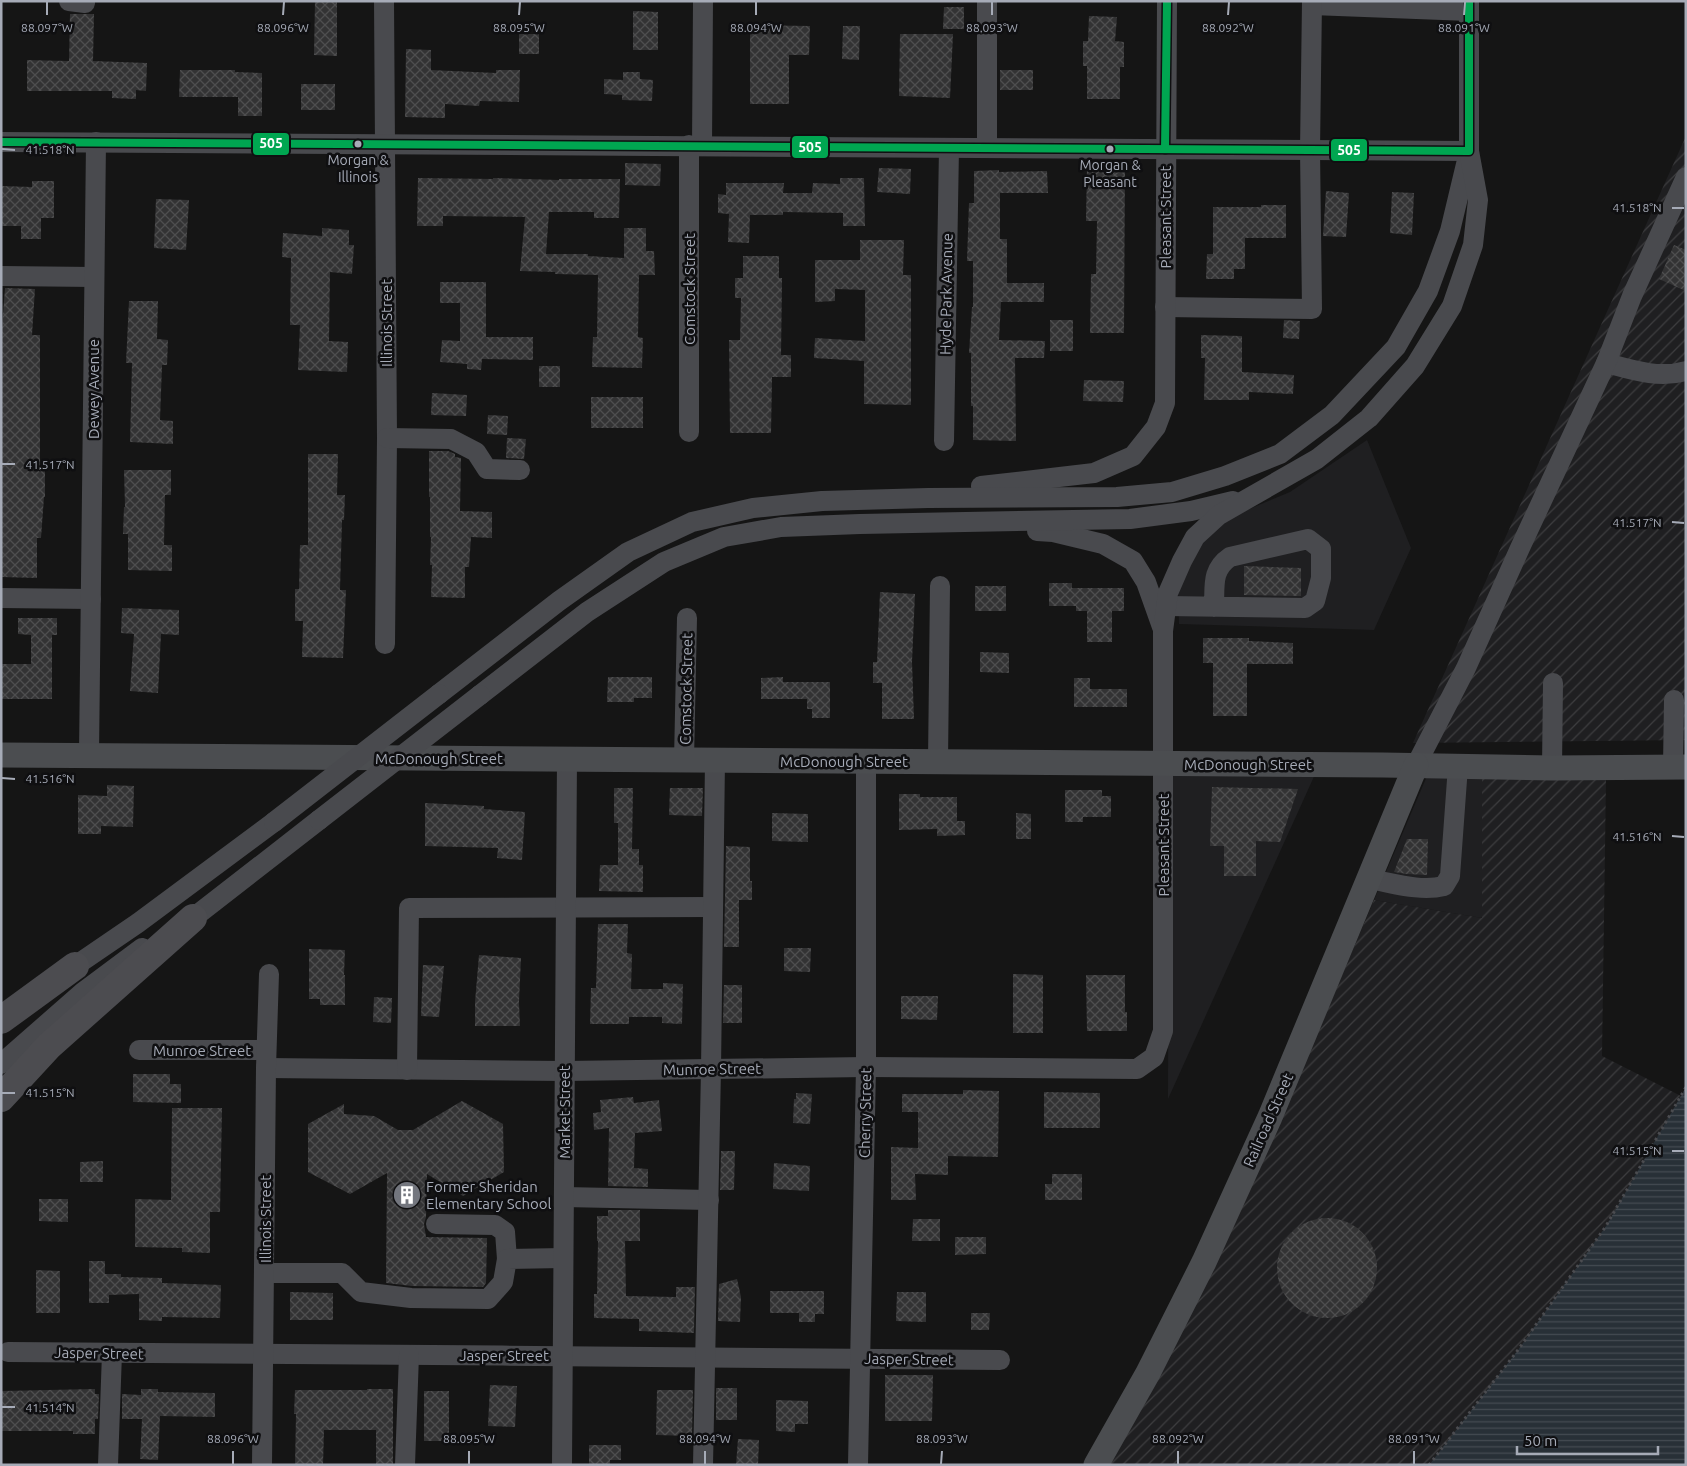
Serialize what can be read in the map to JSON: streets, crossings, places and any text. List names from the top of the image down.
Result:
{
  "streets": {
    "main road": ["McDonough Street", "Railroad Street"],
    "street": [
      "Pleasant Street",
      "Comstock Street",
      "Hyde Park Avenue",
      "Illinois Street",
      "Dewey Avenue",
      "Munroe Street",
      "Market Street",
      "Cherry Street",
      "Jasper Street"
    ]
  },
  "crossings": [
    ["Pleasant Street", "McDonough Street"],
    ["Pleasant Street", "Munroe Street"],
    ["Comstock Street", "McDonough Street"],
    ["Illinois Street", "Munroe Street"],
    ["Illinois Street", "Jasper Street"],
    ["Dewey Avenue", "McDonough Street"],
    ["McDonough Street", "Market Street"],
    ["McDonough Street", "Cherry Street"],
    ["McDonough Street", "Railroad Street"],
    ["Munroe Street", "Market Street"],
    ["Munroe Street", "Cherry Street"],
    ["Market Street", "Jasper Street"],
    ["Cherry Street", "Jasper Street"]
  ],
  "places": {
    "other": ["Morgan & Illinois", "Morgan & Pleasant"],
    "building": ["Former Sheridan Elementary School"]
  },
  "lines": ["transit line 505"],
  "scale_bar": "50 m",
  "coordinates": [
    "88.097°W",
    "88.096°W",
    "88.095°W",
    "88.094°W",
    "88.093°W",
    "88.092°W",
    "88.091°W",
    "41.518°N",
    "41.517°N",
    "41.516°N",
    "41.515°N",
    "41.514°N"
  ]
}
